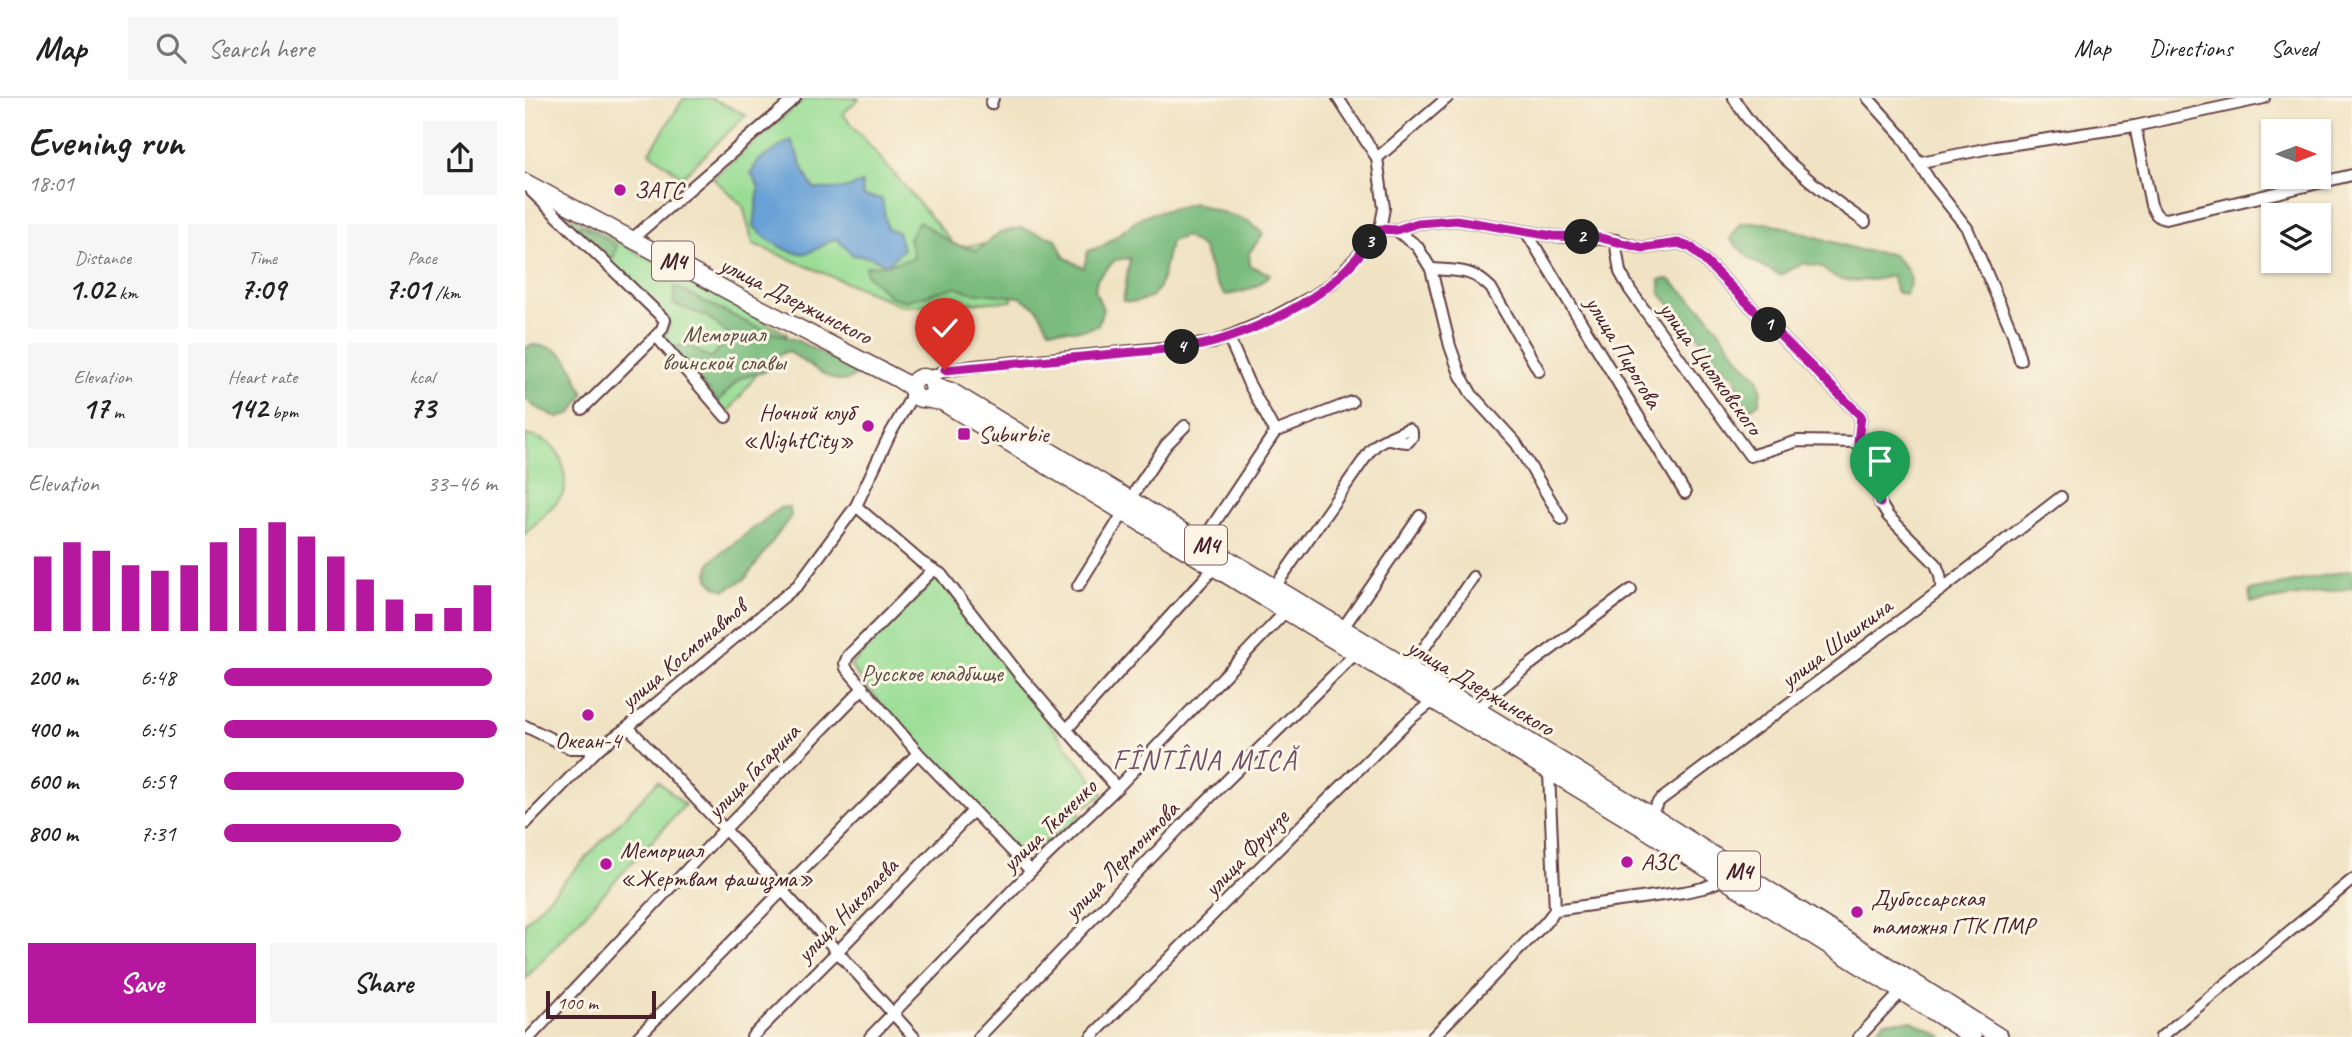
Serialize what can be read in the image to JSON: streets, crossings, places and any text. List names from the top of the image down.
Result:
{
  "streets": {
    "highway": ["M4", "улица Дзержинского"],
    "street": [
      "улица Пирогова",
      "улица Циолковского",
      "улица Шишкина",
      "улица Космонавтов",
      "улица Гагарина",
      "улица Ткаченко",
      "улица Фрунзе",
      "улица Лермонтова",
      "улица Николаева"
    ]
  },
  "crossings": [
    ["улица Дзержинского", "улица Шишкина"],
    ["улица Дзержинского", "улица Космонавтов"],
    ["улица Дзержинского", "улица Ткаченко"],
    ["улица Дзержинского", "улица Фрунзе"],
    ["улица Дзержинского", "улица Лермонтова"]
  ],
  "districts": ["FÎNTÎNA MICĂ"],
  "parks": ["Мемориал воинской славы", "Русское кладбище"],
  "places": {
    "other": [
      "ЗАГС",
      "Ночной клуб «NightCity»",
      "Океан-4",
      "АЗС",
      "Мемориал «Жертвам фашизма»",
      "Дубоссарская таможня ГТК ПМР"
    ],
    "transit": ["Suburbie"]
  },
  "scale_bar": "100 m",
  "north": "right",
  "page": {
    "header": "Map",
    "search": "Search here",
    "nav": ["Map", "Directions", "Saved"],
    "heading": ["Evening run", "18:01"],
    "stats": [
      ["Distance", "1.02 km"],
      ["Time", "7:09"],
      ["Pace", "7:01 /km"],
      ["Elevation", "17 m"],
      ["Heart rate", "142 bpm"],
      ["kcal", "73"]
    ],
    "pins": [
      "2",
      "3",
      "1",
      "4"
    ],
    "chart": ["Elevation", "33–46 m"],
    "list": [
      {
        "name": "200 m",
        "note": "6:48"
      },
      {
        "name": "400 m",
        "note": "6:45"
      },
      {
        "name": "600 m",
        "note": "6:59"
      },
      {
        "name": "800 m",
        "note": "7:31"
      }
    ],
    "buttons": ["Save", "Share"],
    "scale": "100 m"
  }
}
